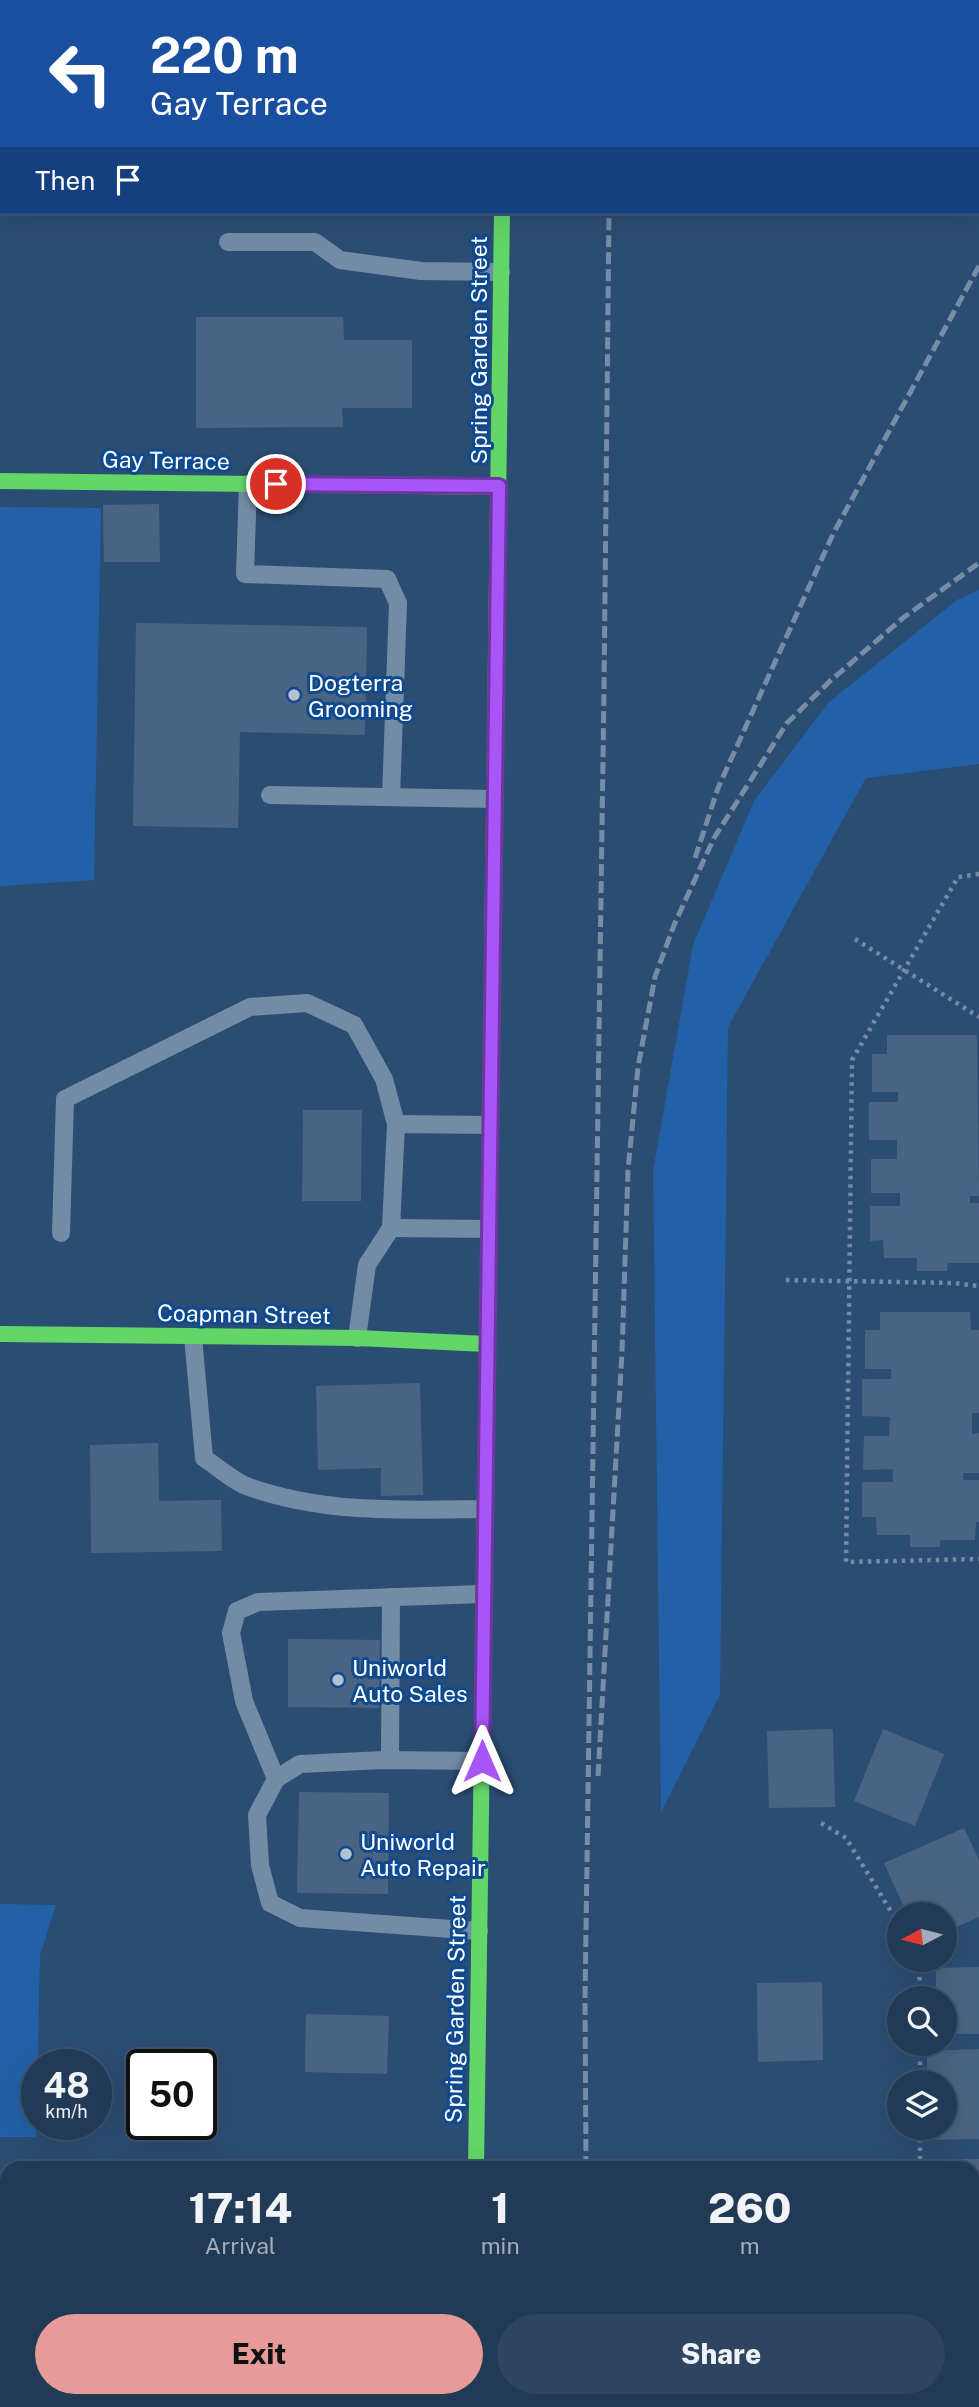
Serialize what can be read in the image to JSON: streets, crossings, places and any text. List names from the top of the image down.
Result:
{
  "streets": {
    "main road": ["Spring Garden Street", "Gay Terrace", "Coapman Street"]
  },
  "crossings": [
    ["Spring Garden Street", "Gay Terrace"],
    ["Spring Garden Street", "Coapman Street"]
  ],
  "places": ["Dogterra Grooming", "Uniworld Auto Sales", "Uniworld Auto Repair"],
  "north": "left",
  "page": {
    "turn": ["220 m", "Gay Terrace"],
    "then": "Then",
    "speed": "48 km/h",
    "limit": "50",
    "eta": [
      "17:14",
      "Arrival",
      "1",
      "min",
      "260",
      "m"
    ],
    "buttons": ["Exit", "Share"]
  }
}
